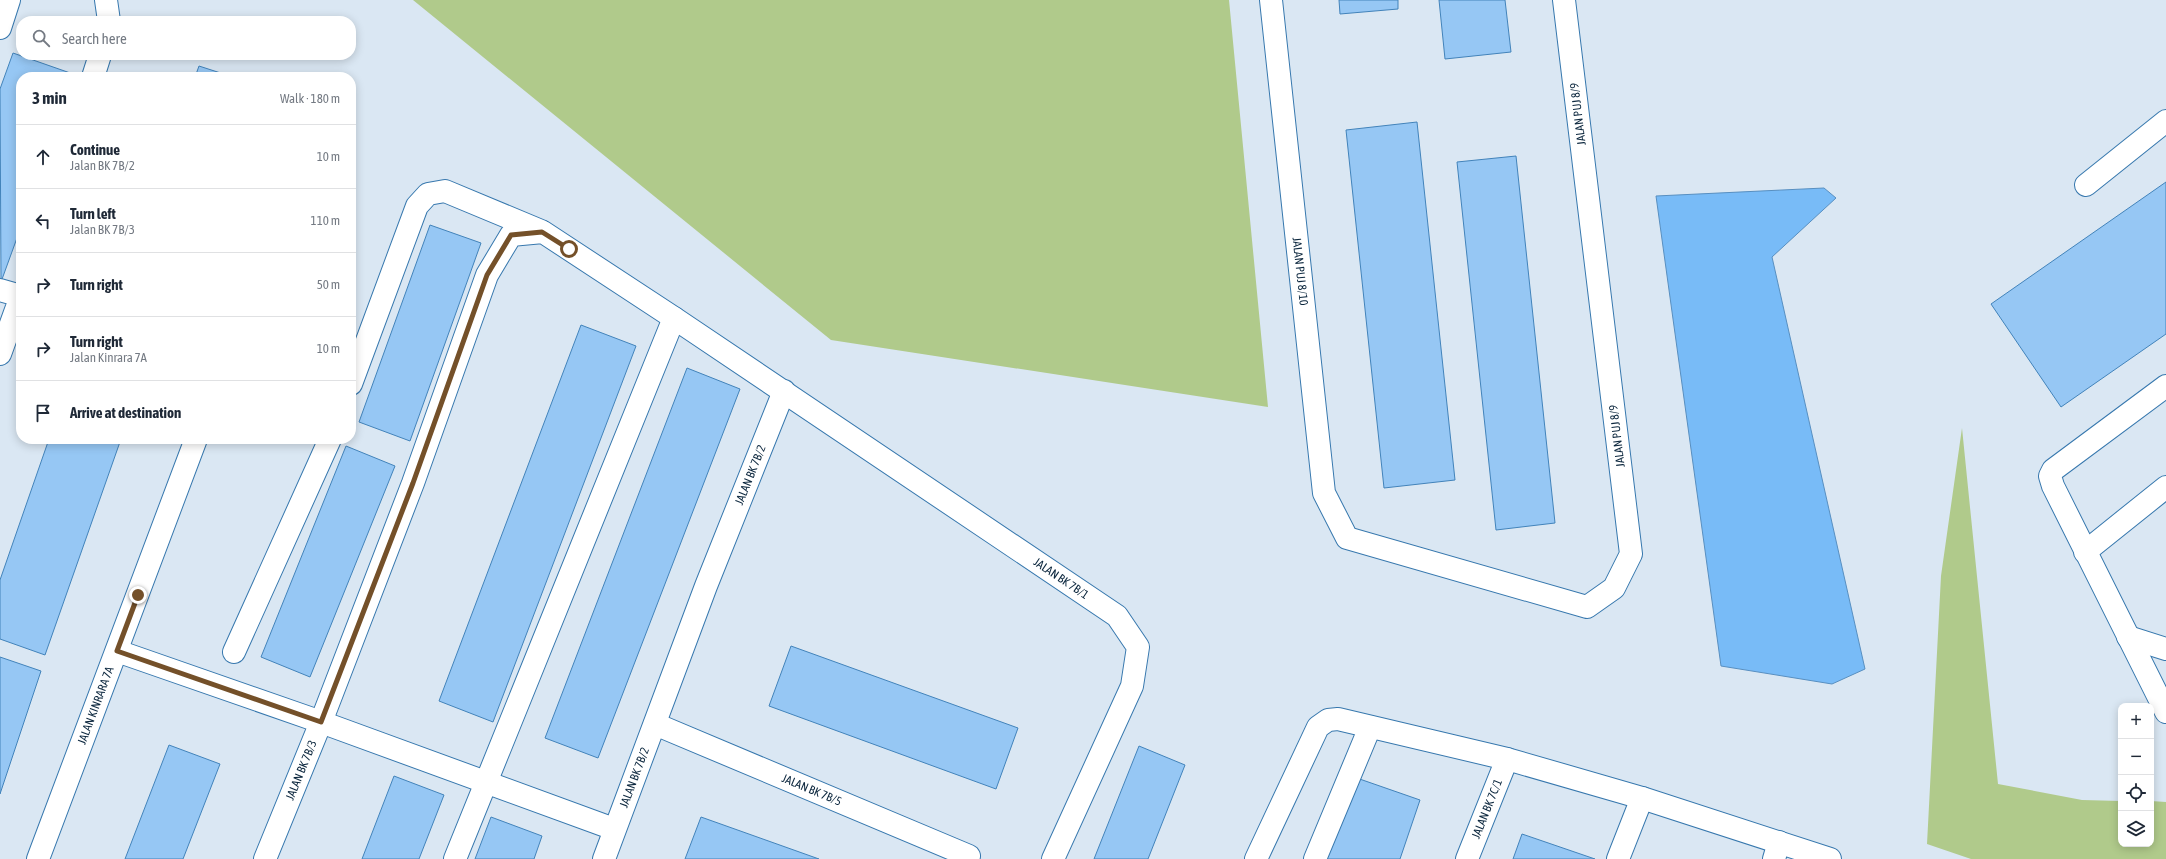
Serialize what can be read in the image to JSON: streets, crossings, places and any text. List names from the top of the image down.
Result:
{
  "streets": {
    "street": [
      "JALAN PUJ 8/9",
      "JALAN PUJ 8/10",
      "JALAN BK 7B/2",
      "JALAN BK 7B/1",
      "JALAN KINRARA 7A",
      "JALAN BK 7B/3",
      "JALAN BK 7B/5",
      "JALAN BK 7C/1"
    ]
  },
  "crossings": [
    ["JALAN PUJ 8/9", "JALAN PUJ 8/10"],
    ["JALAN BK 7B/2", "JALAN BK 7B/1"],
    ["JALAN BK 7B/2", "JALAN BK 7B/5"]
  ],
  "page": {
    "search": "Search here",
    "heading": ["3 min", "Walk · 180 m"],
    "list": [
      ["Continue", "Jalan BK 7B/2", "10 m"],
      ["Turn left", "Jalan BK 7B/3", "110 m"],
      ["Turn right", "50 m"],
      ["Turn right", "Jalan Kinrara 7A", "10 m"],
      "Arrive at destination"
    ],
    "map_buttons": ["+", "−"]
  }
}
